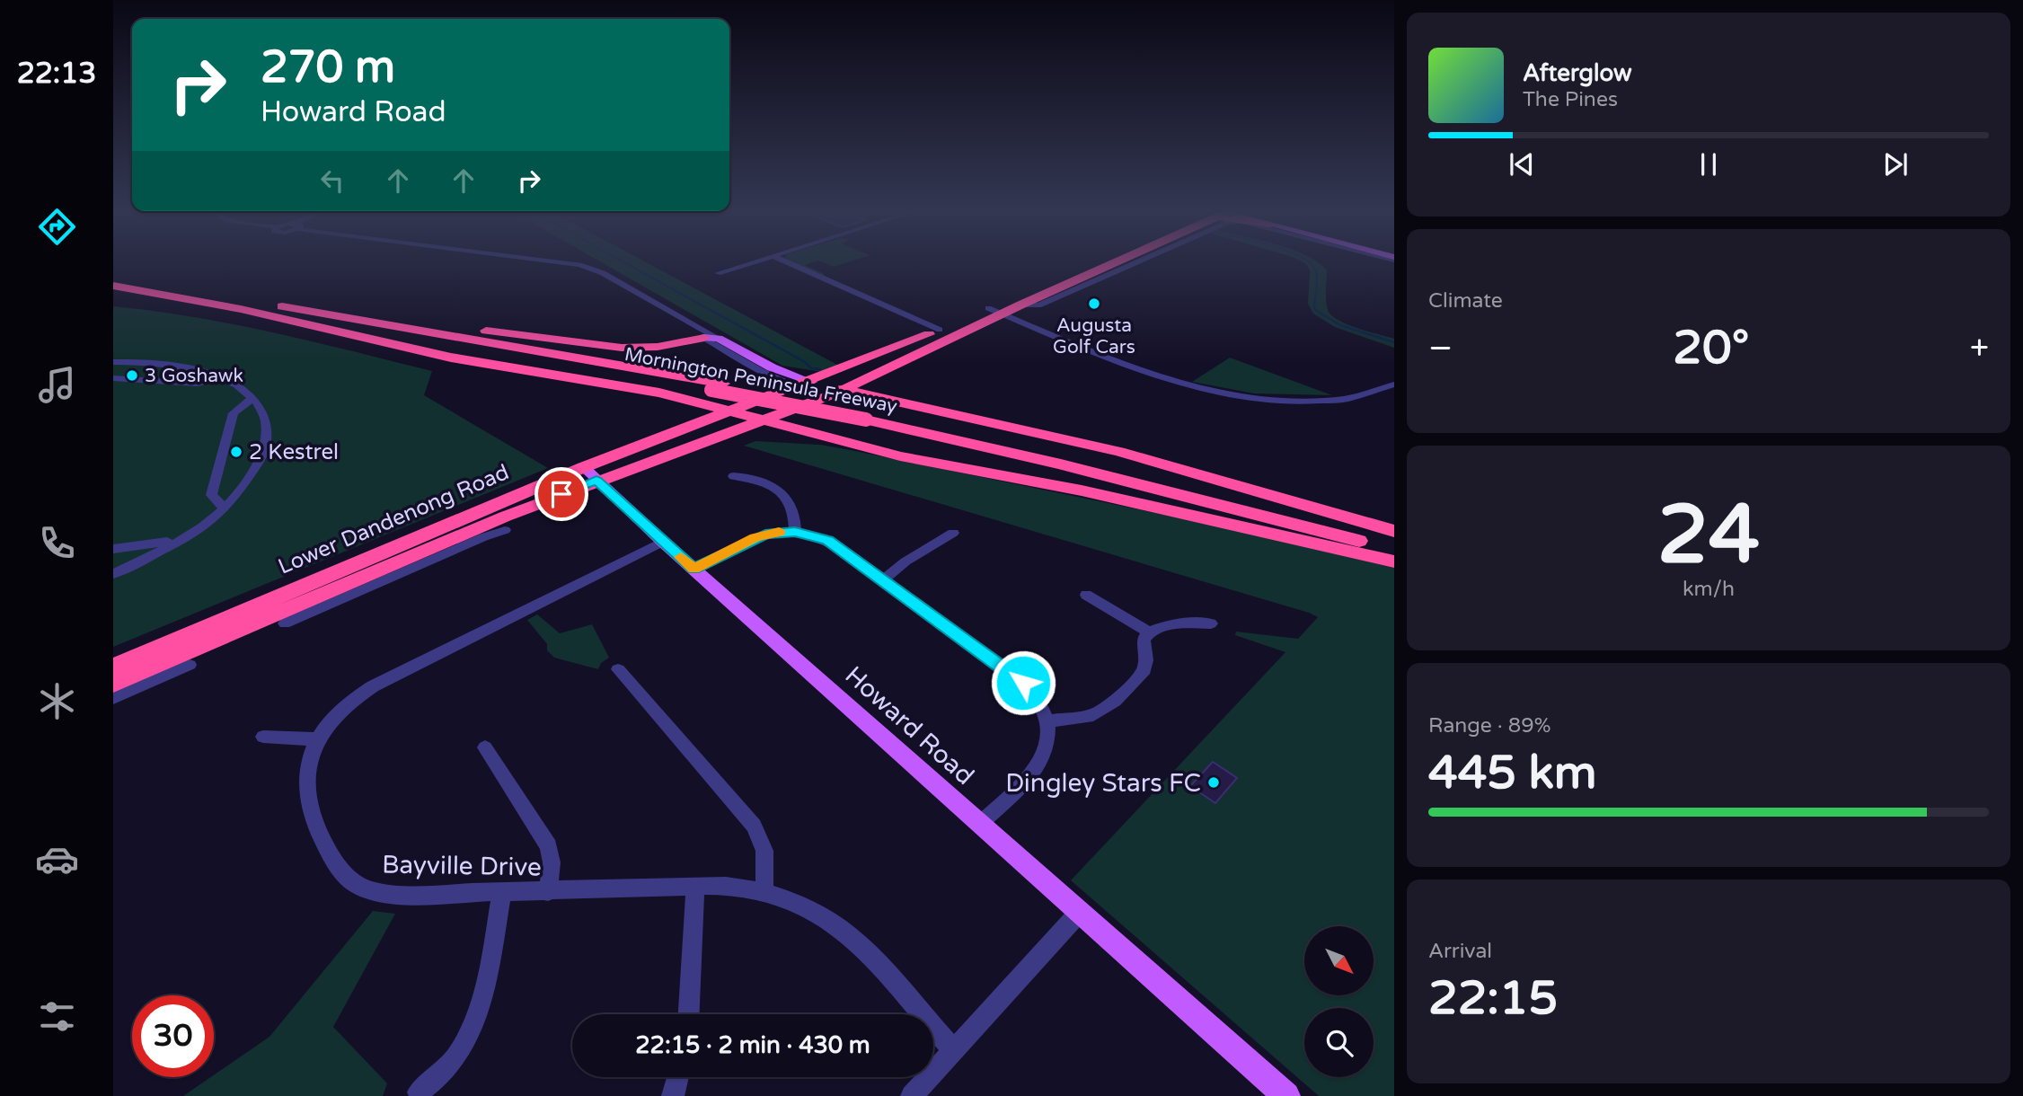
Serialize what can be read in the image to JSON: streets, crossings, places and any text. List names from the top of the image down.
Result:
{
  "streets": {
    "highway": ["Mornington Peninsula Freeway", "Lower Dandenong Road"],
    "main road": ["Howard Road"],
    "street": ["Bayville Drive"]
  },
  "crossings": [
    ["Lower Dandenong Road", "Howard Road"],
    ["Howard Road", "Bayville Drive"]
  ],
  "places": [
    "Augusta Golf Cars",
    "3 Goshawk",
    "2 Kestrel",
    "Dingley Stars FC"
  ],
  "north": "bottom right",
  "page": {
    "tabs": "22:13",
    "turn": ["270 m", "Howard Road"],
    "song": ["Afterglow", "The Pines"],
    "tile": [
      "Climate",
      ["24", "km/h"],
      ["Range · 89%", "445 km"],
      ["Arrival", "22:15"]
    ],
    "heat": ["−", "20°", "+"],
    "limit": "30",
    "trip": "22:15 · 2 min · 430 m"
  }
}
